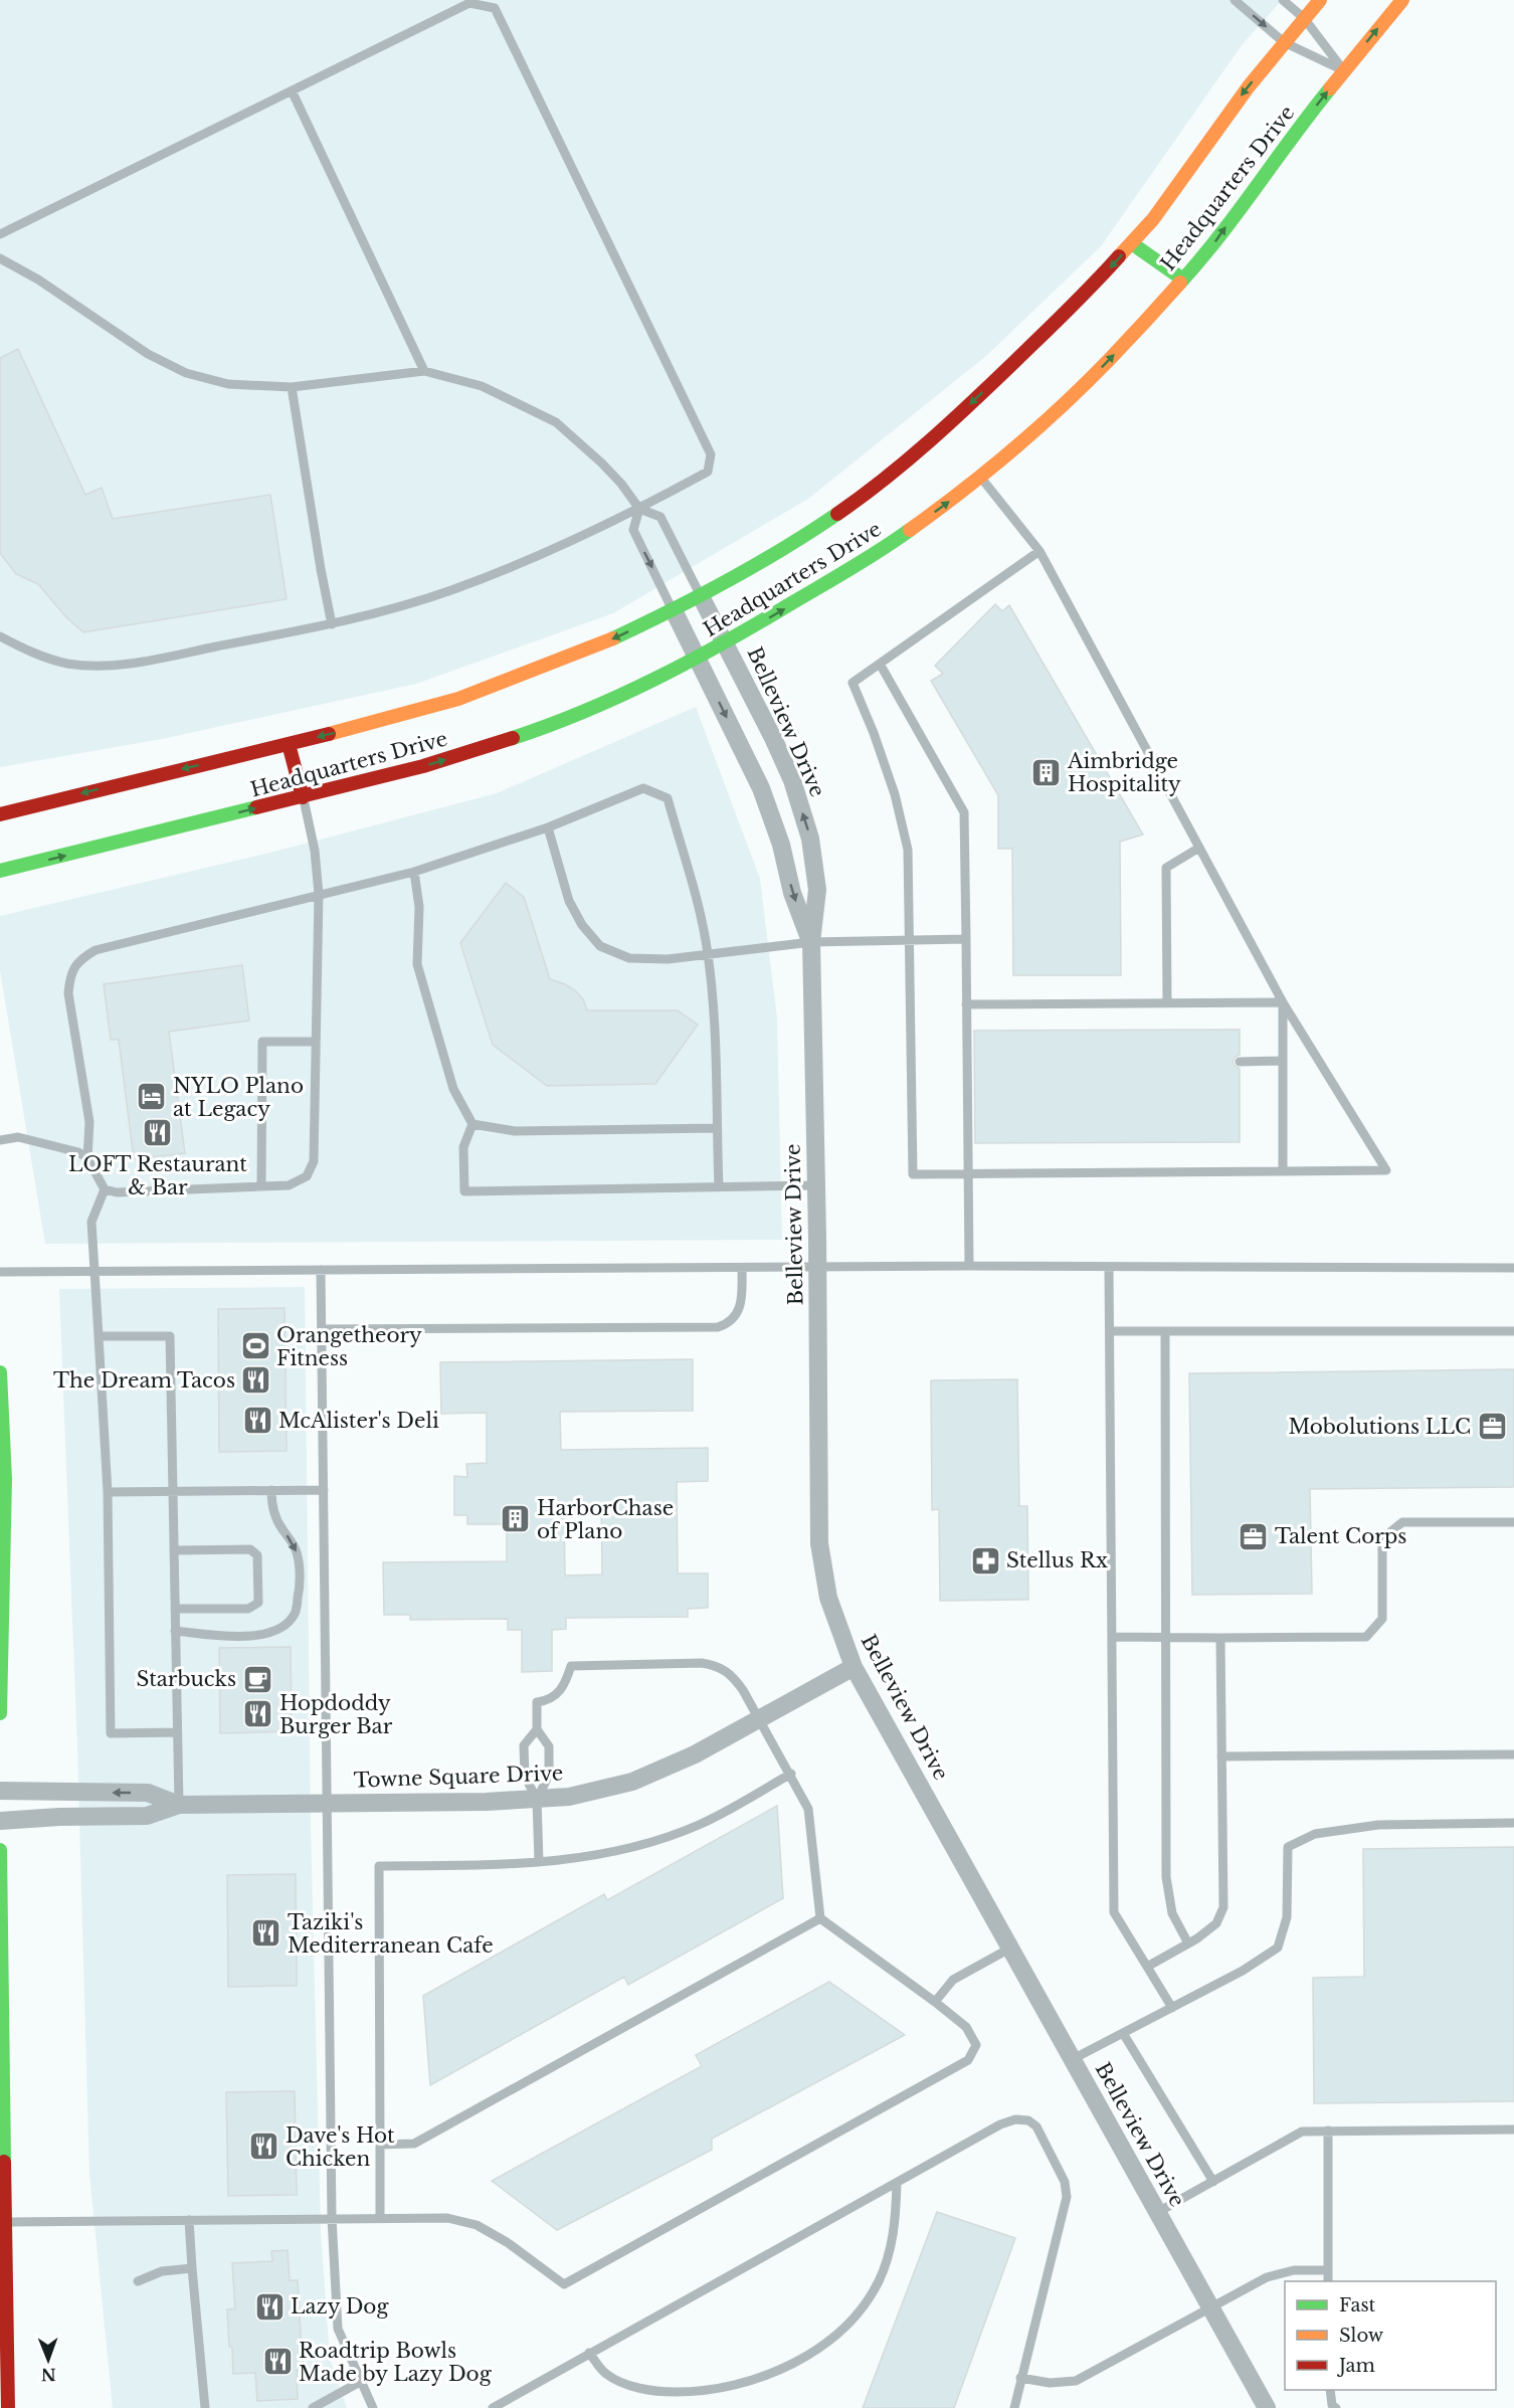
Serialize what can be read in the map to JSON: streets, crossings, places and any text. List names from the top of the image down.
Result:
{
  "streets": {
    "main road": ["Headquarters Drive"],
    "street": ["Belleview Drive", "Towne Square Drive"]
  },
  "crossings": [
    ["Headquarters Drive", "Belleview Drive"],
    ["Belleview Drive", "Towne Square Drive"]
  ],
  "places": {
    "building": ["Aimbridge Hospitality", "HarborChase of Plano"],
    "hotel": ["NYLO Plano at Legacy"],
    "restaurant": [
      "LOFT Restaurant & Bar",
      "The Dream Tacos",
      "McAlister's Deli",
      "Hopdoddy Burger Bar",
      "Taziki's Mediterranean Cafe",
      "Dave's Hot Chicken",
      "Lazy Dog",
      "Roadtrip Bowls Made by Lazy Dog"
    ],
    "sports": ["Orangetheory Fitness"],
    "office": ["Mobolutions LLC", "Talent Corps"],
    "pharmacy": ["Stellus Rx"],
    "cafe": ["Starbucks"]
  },
  "legend": ["Fast", "Slow", "Jam"],
  "north": "bottom"
}
